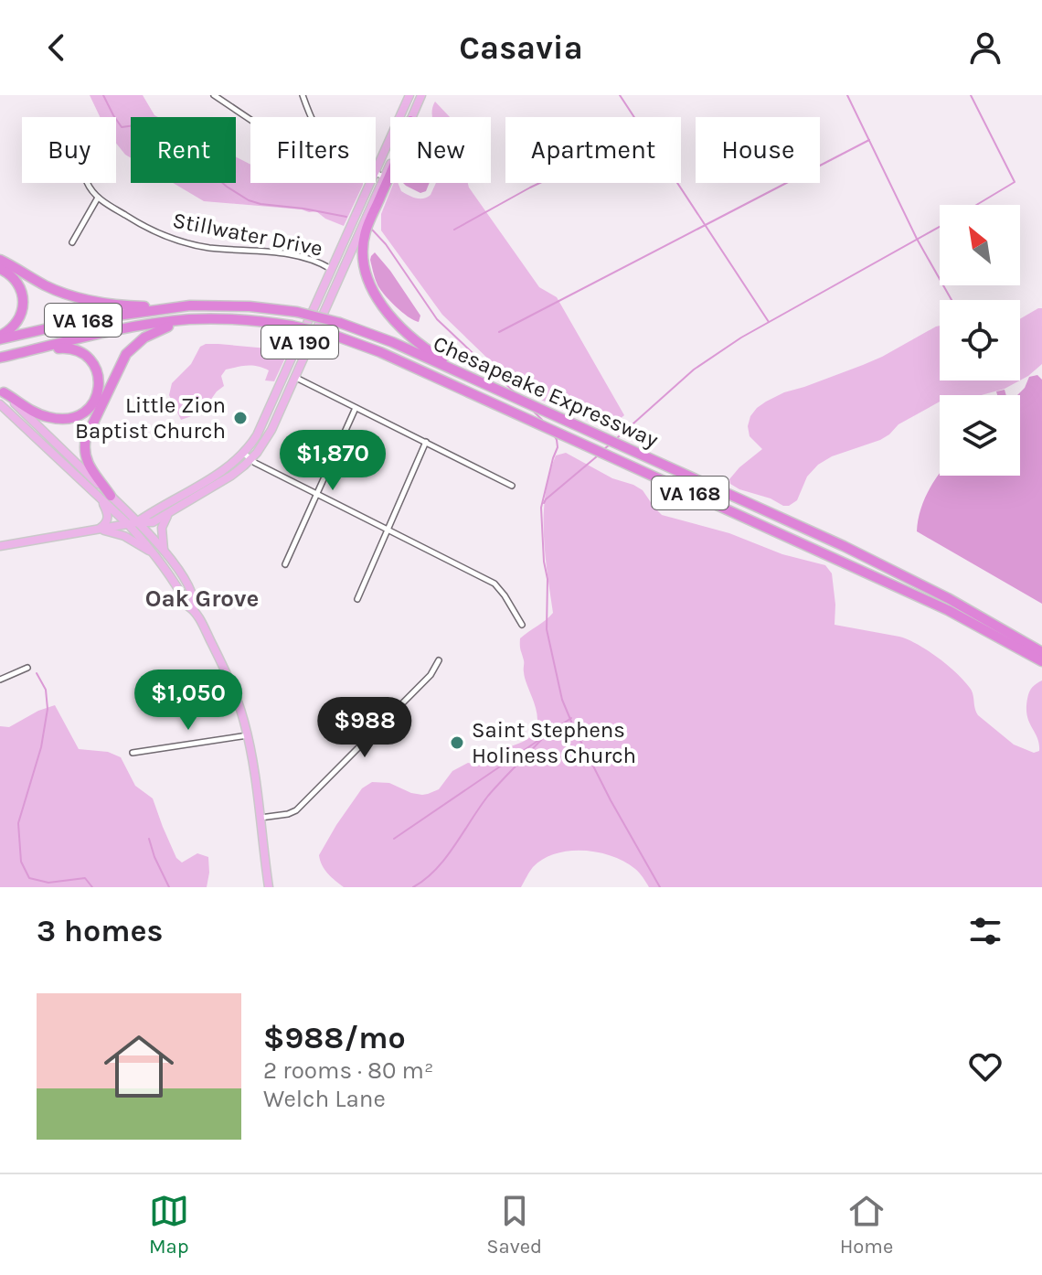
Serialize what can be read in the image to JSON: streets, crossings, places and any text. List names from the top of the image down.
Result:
{
  "streets": {
    "highway": ["VA 168", "Chesapeake Expressway"],
    "main road": ["VA 190"],
    "street": ["Stillwater Drive"]
  },
  "crossings": [
    ["Stillwater Drive", "VA 190"]
  ],
  "districts": ["Oak Grove"],
  "places": ["Little Zion Baptist Church", "Saint Stephens Holiness Church"],
  "north": "top left",
  "page": {
    "header": "Casavia",
    "chip": [
      "Buy",
      "Rent",
      "Filters",
      "New",
      "Apartment",
      "House"
    ],
    "price": ["$1,870", "$1,050", "$988"],
    "heading": "3 homes",
    "list": [
      {
        "name": "$988/mo",
        "note": "2 rooms · 80 m² · Welch Lane"
      }
    ],
    "tabs": ["Map", "Saved", "Home"]
  }
}
